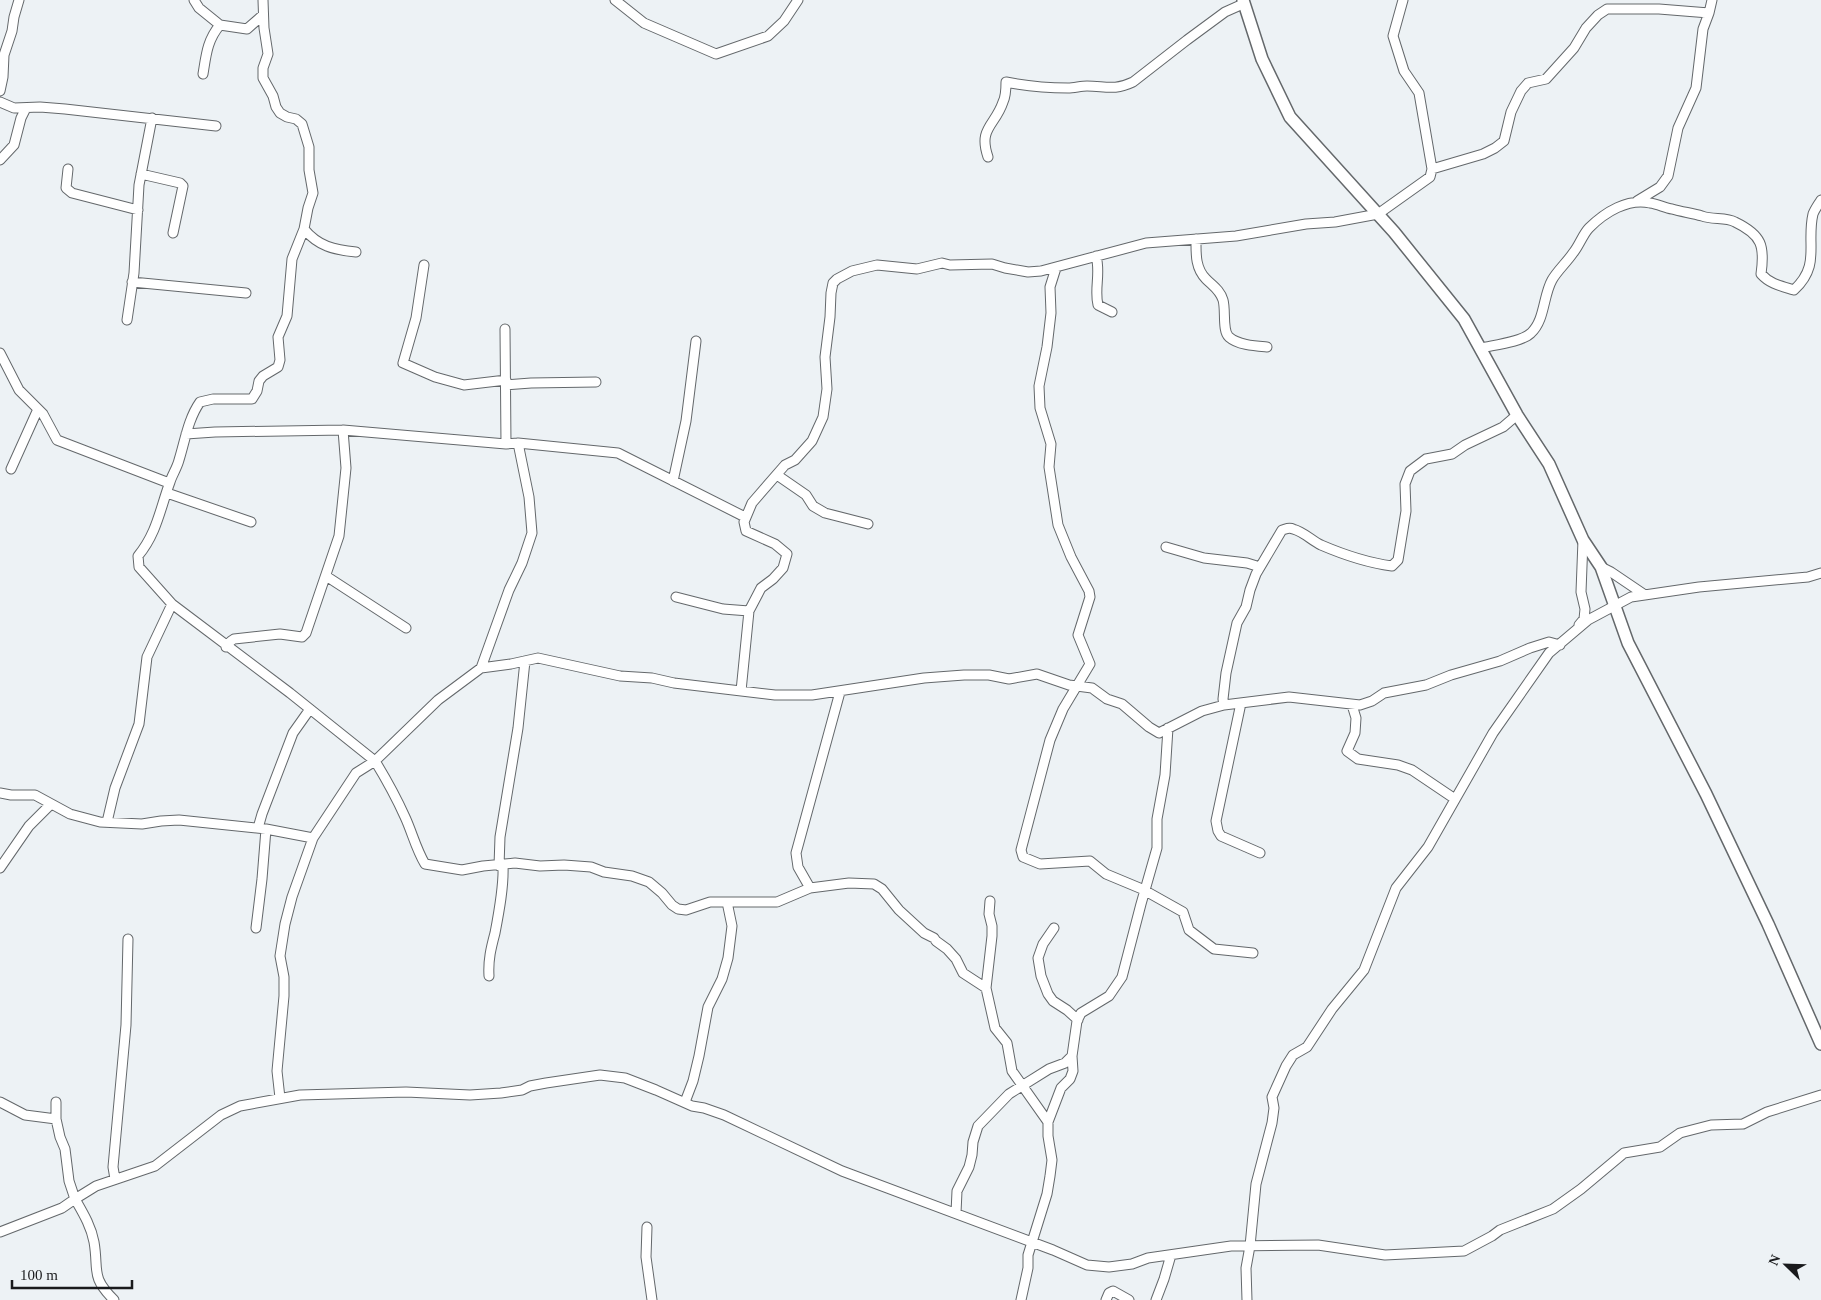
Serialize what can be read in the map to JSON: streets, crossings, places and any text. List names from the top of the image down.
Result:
{
  "scale_bar": "100 m",
  "north": "top left"
}
